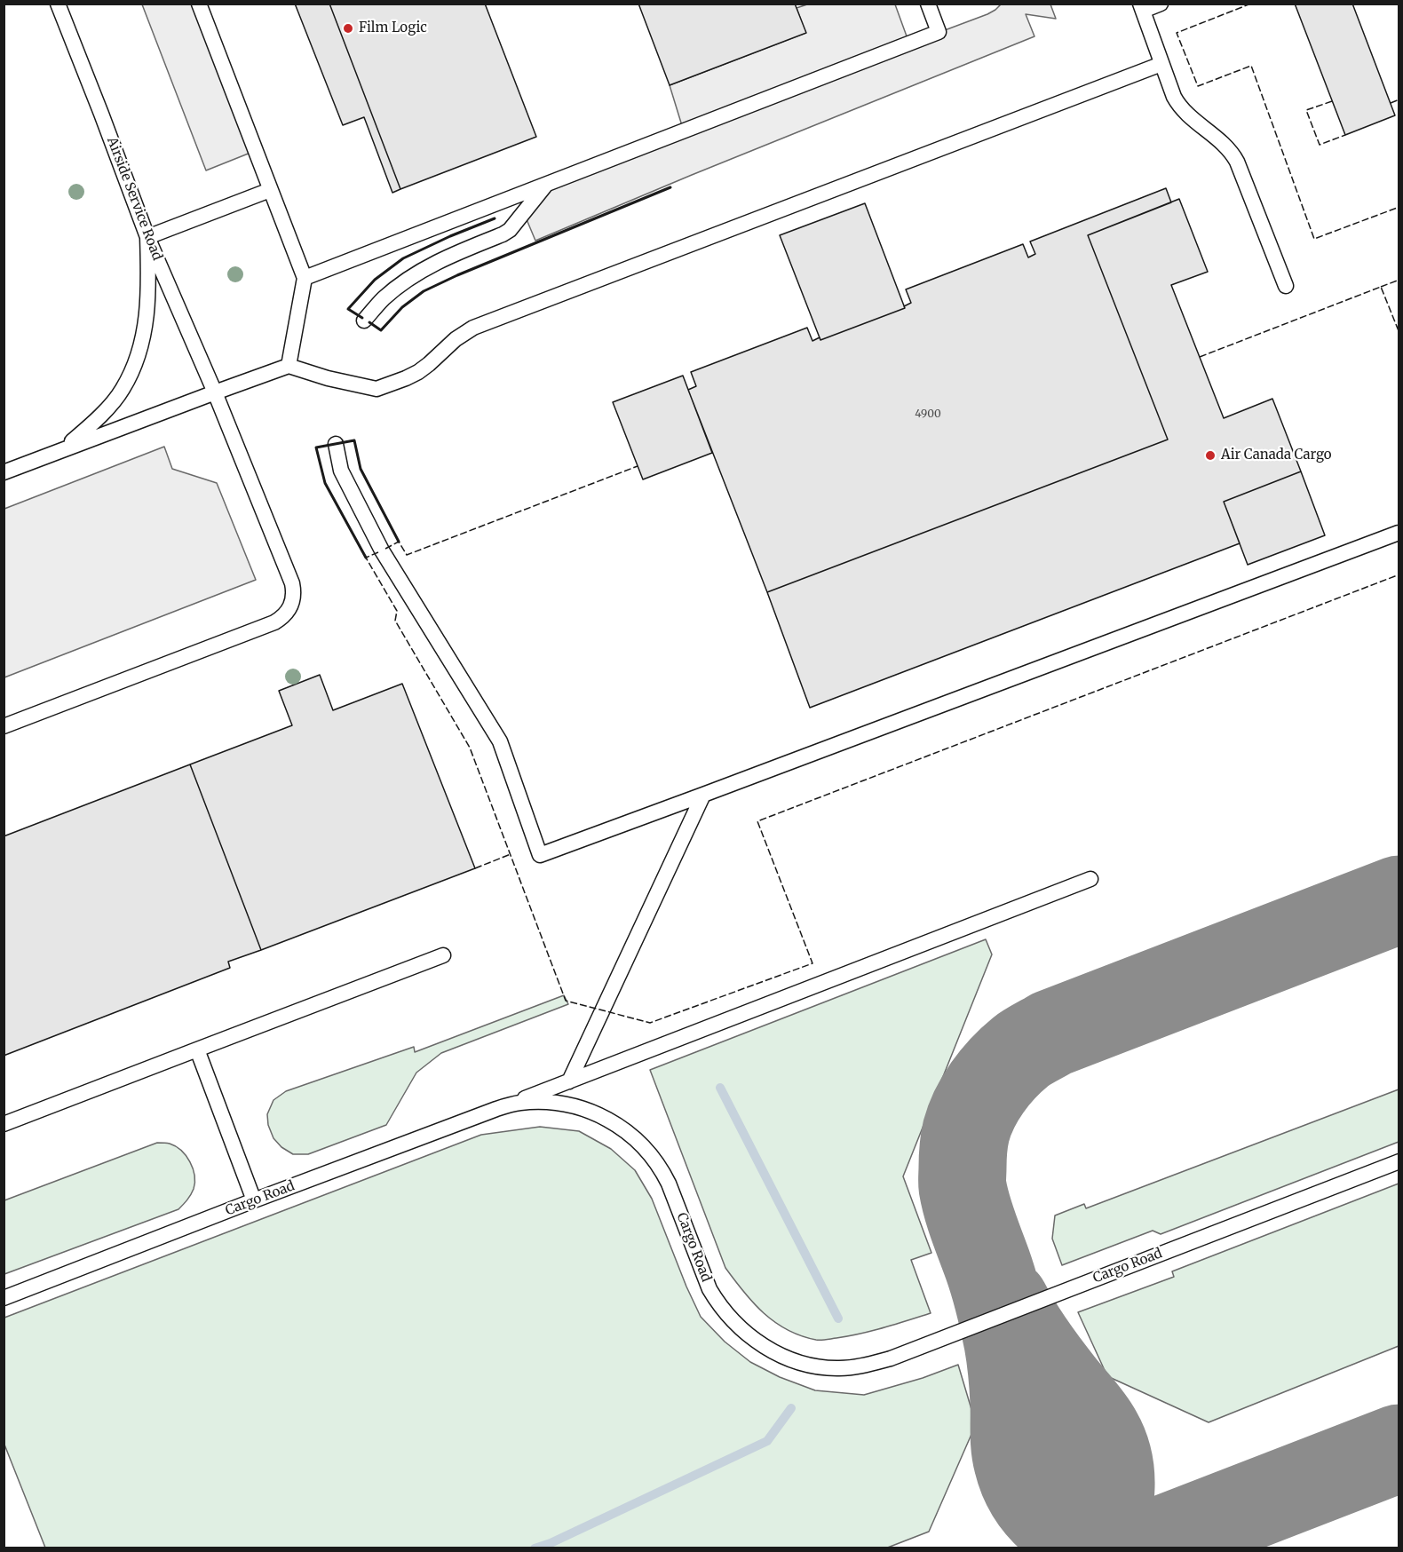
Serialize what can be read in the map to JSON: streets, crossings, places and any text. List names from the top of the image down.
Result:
{
  "streets": {
    "lane": ["Airside Service Road", "Cargo Road"]
  },
  "places": ["Film Logic", "Air Canada Cargo"],
  "house_numbers": ["4900"]
}
